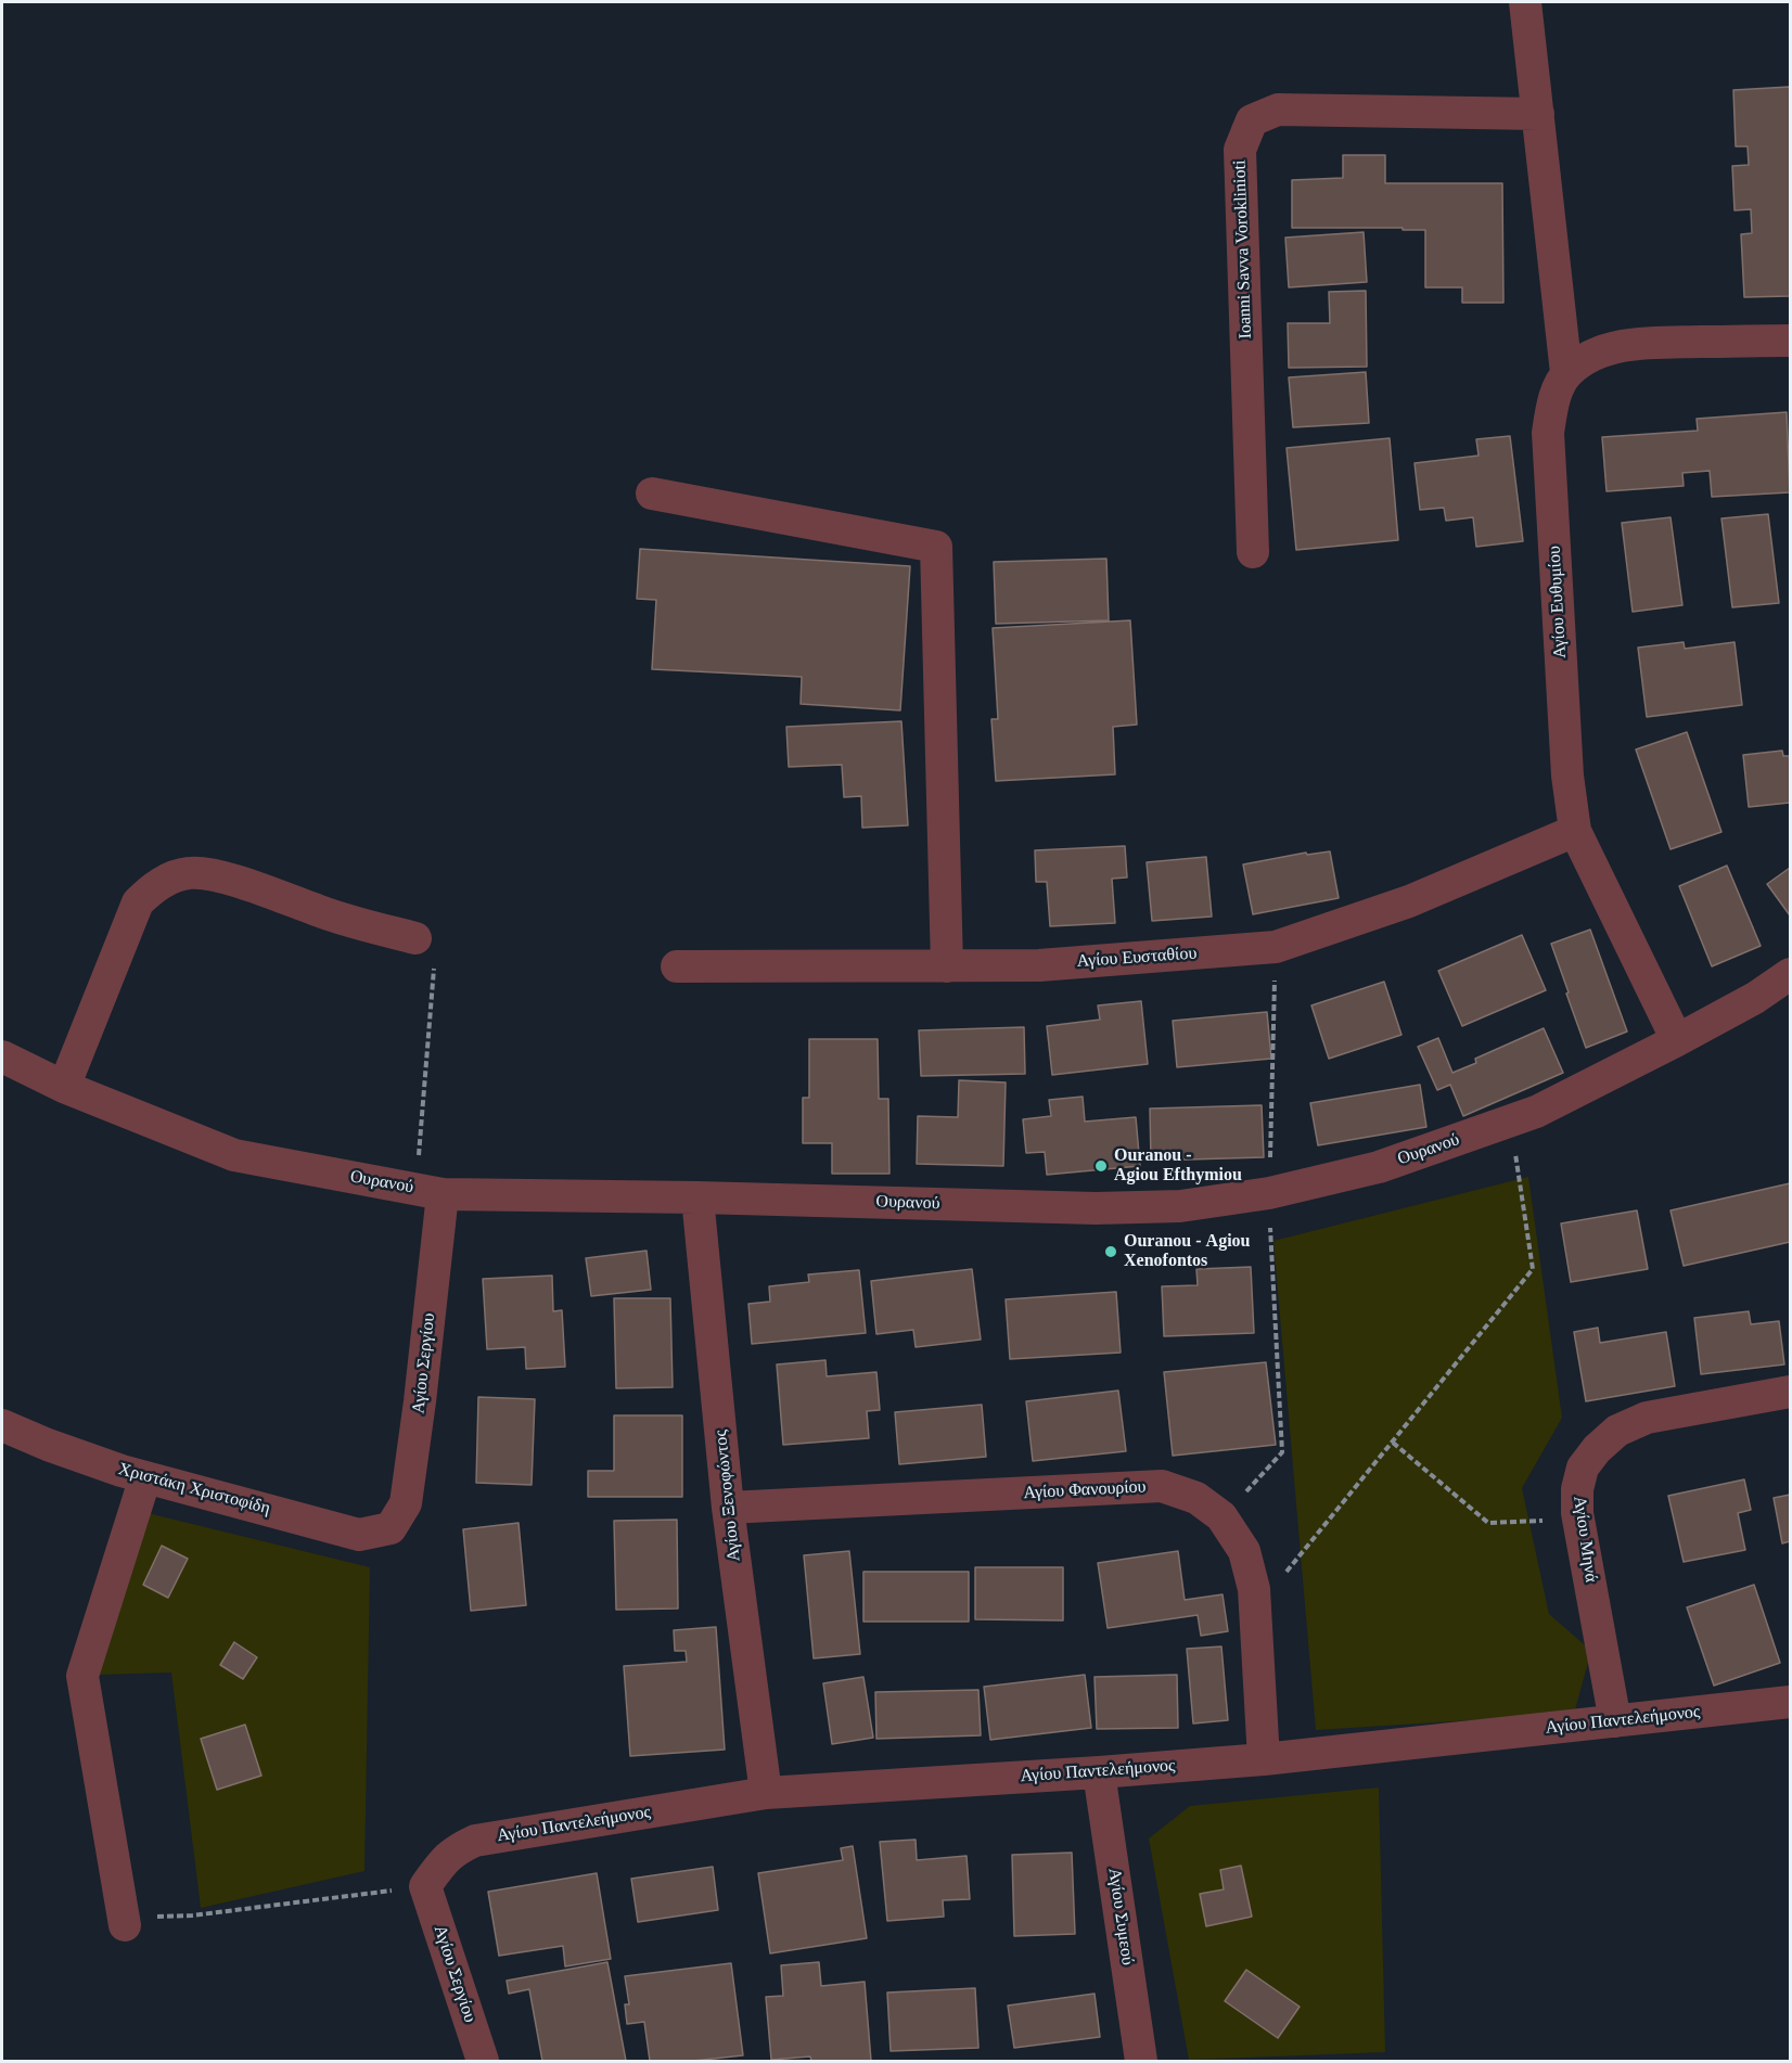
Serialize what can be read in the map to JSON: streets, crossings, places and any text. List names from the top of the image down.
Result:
{
  "streets": {
    "street": [
      "Ioanni Savva Voroklinioti",
      "Αγίου Ευθυμίου",
      "Αγίου Ευσταθίου",
      "Ουρανού",
      "Αγίου Σεργίου",
      "Χριστάκη Χριστοφίδη",
      "Αγίου Φανουρίου",
      "Αγίου Ξενοφώντος",
      "Αγίου Μηνά",
      "Αγίου Παντελεήμονος",
      "Αγίου Συμεού"
    ]
  },
  "crossings": [
    ["Αγίου Ευθυμίου", "Αγίου Ευσταθίου"],
    ["Αγίου Ευθυμίου", "Ουρανού"],
    ["Ουρανού", "Αγίου Σεργίου"],
    ["Ουρανού", "Αγίου Ξενοφώντος"],
    ["Αγίου Σεργίου", "Χριστάκη Χριστοφίδη"],
    ["Αγίου Σεργίου", "Αγίου Παντελεήμονος"],
    ["Αγίου Φανουρίου", "Αγίου Ξενοφώντος"],
    ["Αγίου Φανουρίου", "Αγίου Παντελεήμονος"],
    ["Αγίου Ξενοφώντος", "Αγίου Παντελεήμονος"],
    ["Αγίου Μηνά", "Αγίου Παντελεήμονος"],
    ["Αγίου Παντελεήμονος", "Αγίου Συμεού"]
  ],
  "places": ["Ouranou - Agiou Efthymiou", "Ouranou - Agiou Xenofontos"]
}
